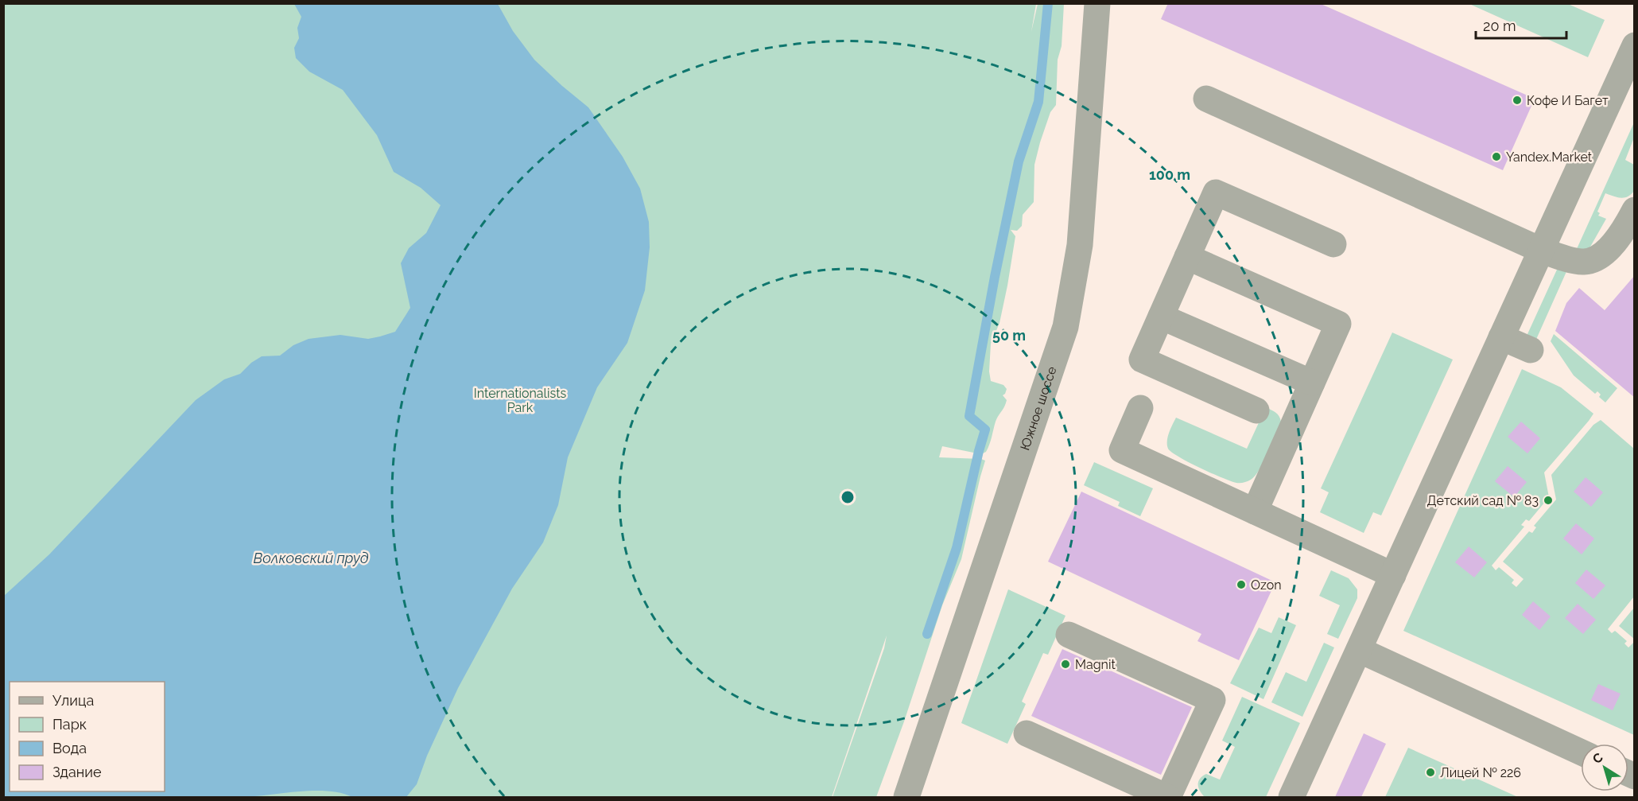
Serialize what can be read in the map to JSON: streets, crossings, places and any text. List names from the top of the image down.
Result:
{
  "streets": {
    "street": ["Южное шоссе"]
  },
  "water": ["Волковский пруд"],
  "parks": ["Internationalists Park"],
  "places": [
    "Кофе И Багет",
    "Yandex.Market",
    "Детский сад № 83",
    "Ozon",
    "Magnit",
    "Лицей № 226"
  ],
  "legend": [
    "Улица",
    "Парк",
    "Вода",
    "Здание"
  ],
  "scale_bar": "20 m",
  "north": "top left",
  "rings": ["100 m", "50 m"]
}
